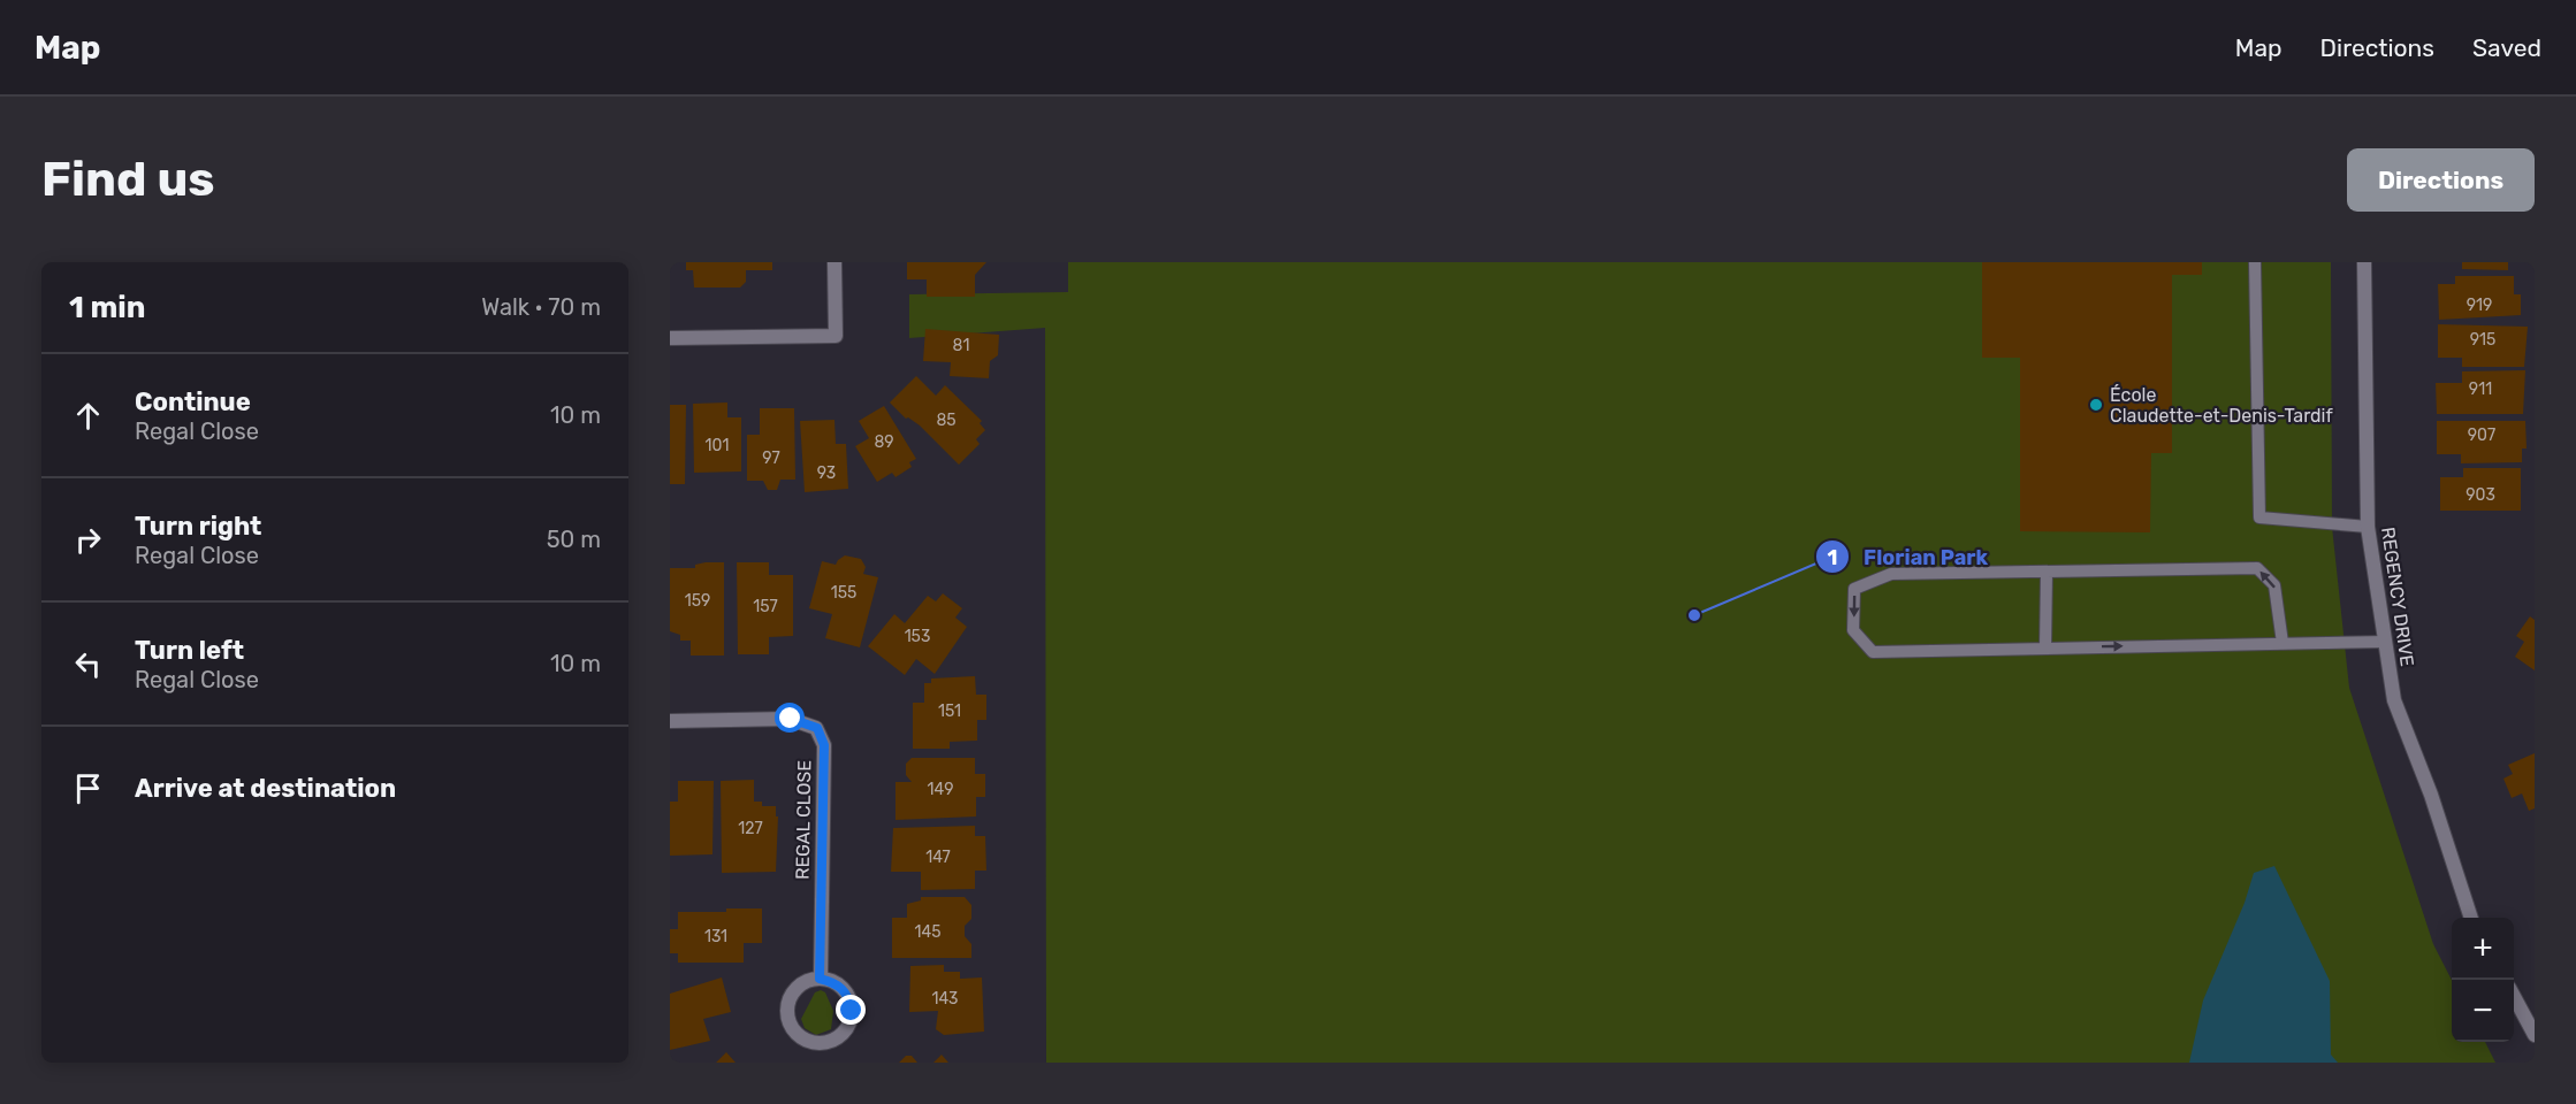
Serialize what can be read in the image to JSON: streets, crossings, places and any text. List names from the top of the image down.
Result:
{
  "streets": {
    "street": ["REGENCY DRIVE", "REGAL CLOSE"]
  },
  "places": ["École Claudette-et-Denis-Tardif", "Florian Park"],
  "house_numbers": [
    "919",
    "915",
    "81",
    "911",
    "85",
    "907",
    "89",
    "101",
    "97",
    "93",
    "903",
    "155",
    "159",
    "157",
    "153",
    "151",
    "149",
    "127",
    "147",
    "145",
    "131",
    "143"
  ],
  "page": {
    "header": "Map",
    "nav": ["Map", "Directions", "Saved"],
    "buttons": "Directions",
    "title": "Find us",
    "heading": ["1 min", "Walk · 70 m"],
    "list": [
      ["Continue", "Regal Close", "10 m"],
      ["Turn right", "Regal Close", "50 m"],
      ["Turn left", "Regal Close", "10 m"],
      "Arrive at destination"
    ],
    "map_buttons": ["+", "−"]
  }
}
